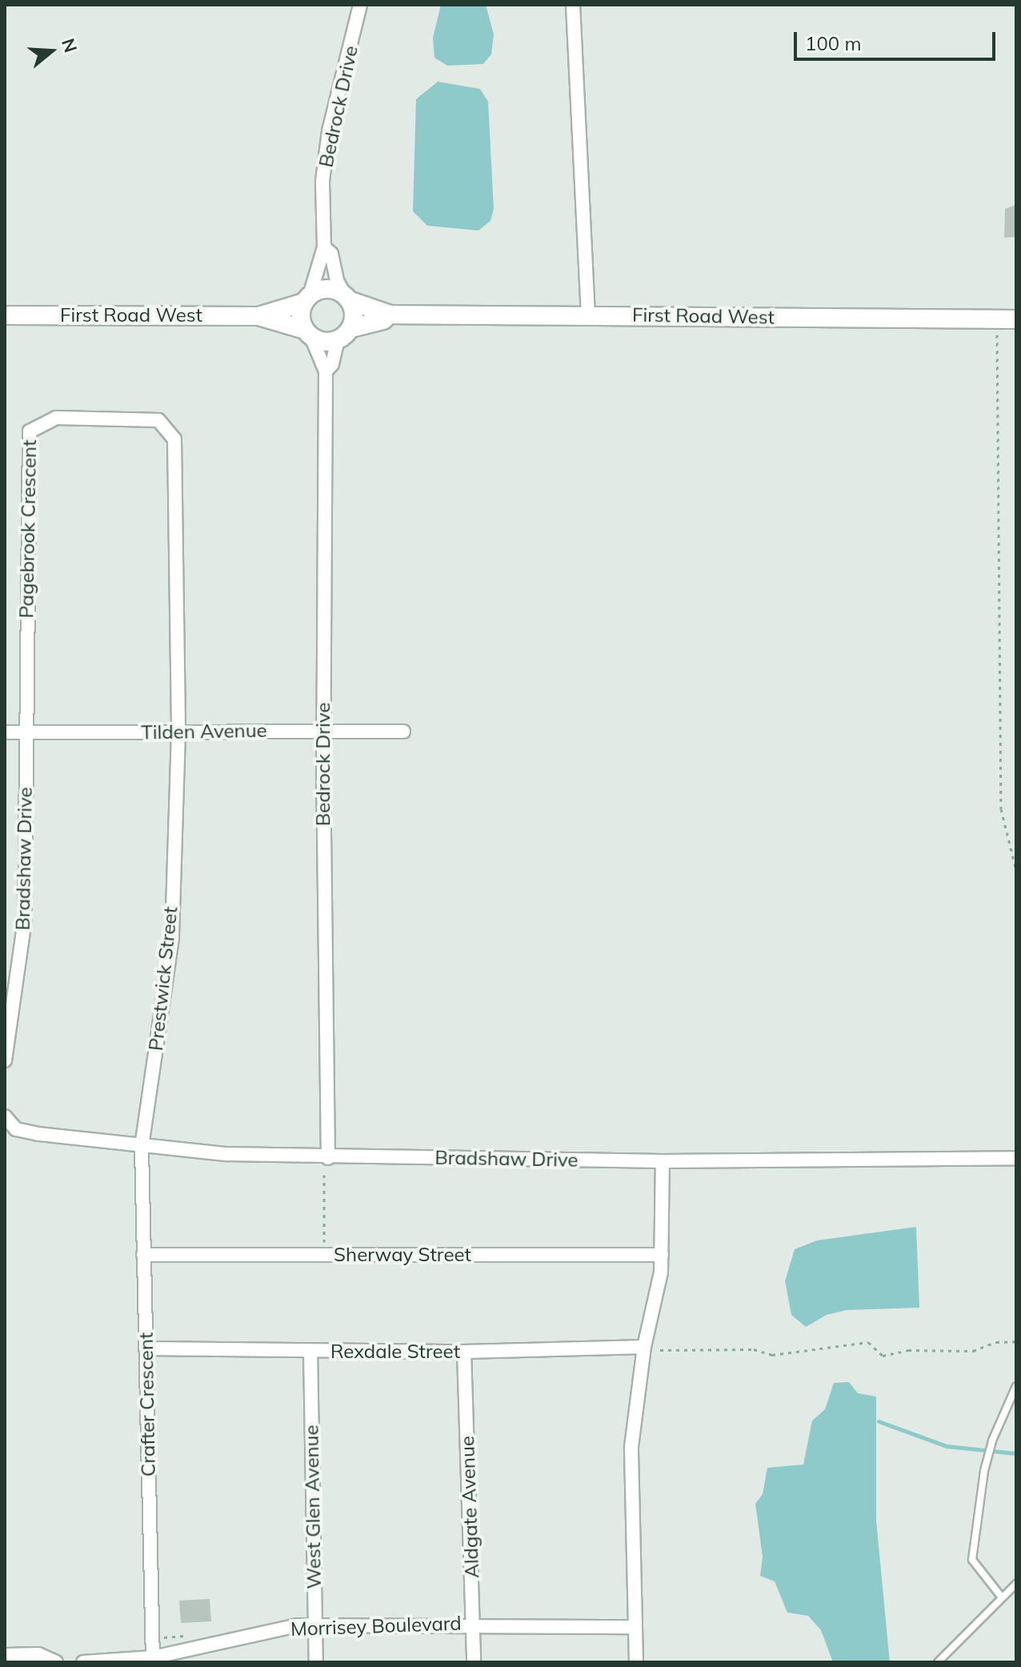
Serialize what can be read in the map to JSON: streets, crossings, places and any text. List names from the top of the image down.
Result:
{
  "streets": {
    "street": [
      "Bedrock Drive",
      "First Road West",
      "Pagebrook Crescent",
      "Tilden Avenue",
      "Bradshaw Drive",
      "Prestwick Street",
      "Sherway Street",
      "Rexdale Street",
      "Crafter Crescent",
      "West Glen Avenue",
      "Aldgate Avenue",
      "Morrisey Boulevard"
    ]
  },
  "crossings": [
    ["Bedrock Drive", "First Road West"],
    ["Bedrock Drive", "Tilden Avenue"],
    ["Bedrock Drive", "Bradshaw Drive"],
    ["Pagebrook Crescent", "Tilden Avenue"],
    ["Pagebrook Crescent", "Bradshaw Drive"],
    ["Pagebrook Crescent", "Prestwick Street"],
    ["Tilden Avenue", "Bradshaw Drive"],
    ["Tilden Avenue", "Prestwick Street"],
    ["Bradshaw Drive", "Prestwick Street"],
    ["Bradshaw Drive", "Crafter Crescent"],
    ["Prestwick Street", "Crafter Crescent"],
    ["Sherway Street", "Crafter Crescent"],
    ["Rexdale Street", "Crafter Crescent"],
    ["Rexdale Street", "West Glen Avenue"],
    ["Rexdale Street", "Aldgate Avenue"],
    ["Crafter Crescent", "Morrisey Boulevard"],
    ["West Glen Avenue", "Morrisey Boulevard"],
    ["Aldgate Avenue", "Morrisey Boulevard"]
  ],
  "scale_bar": "100 m",
  "north": "right"
}
